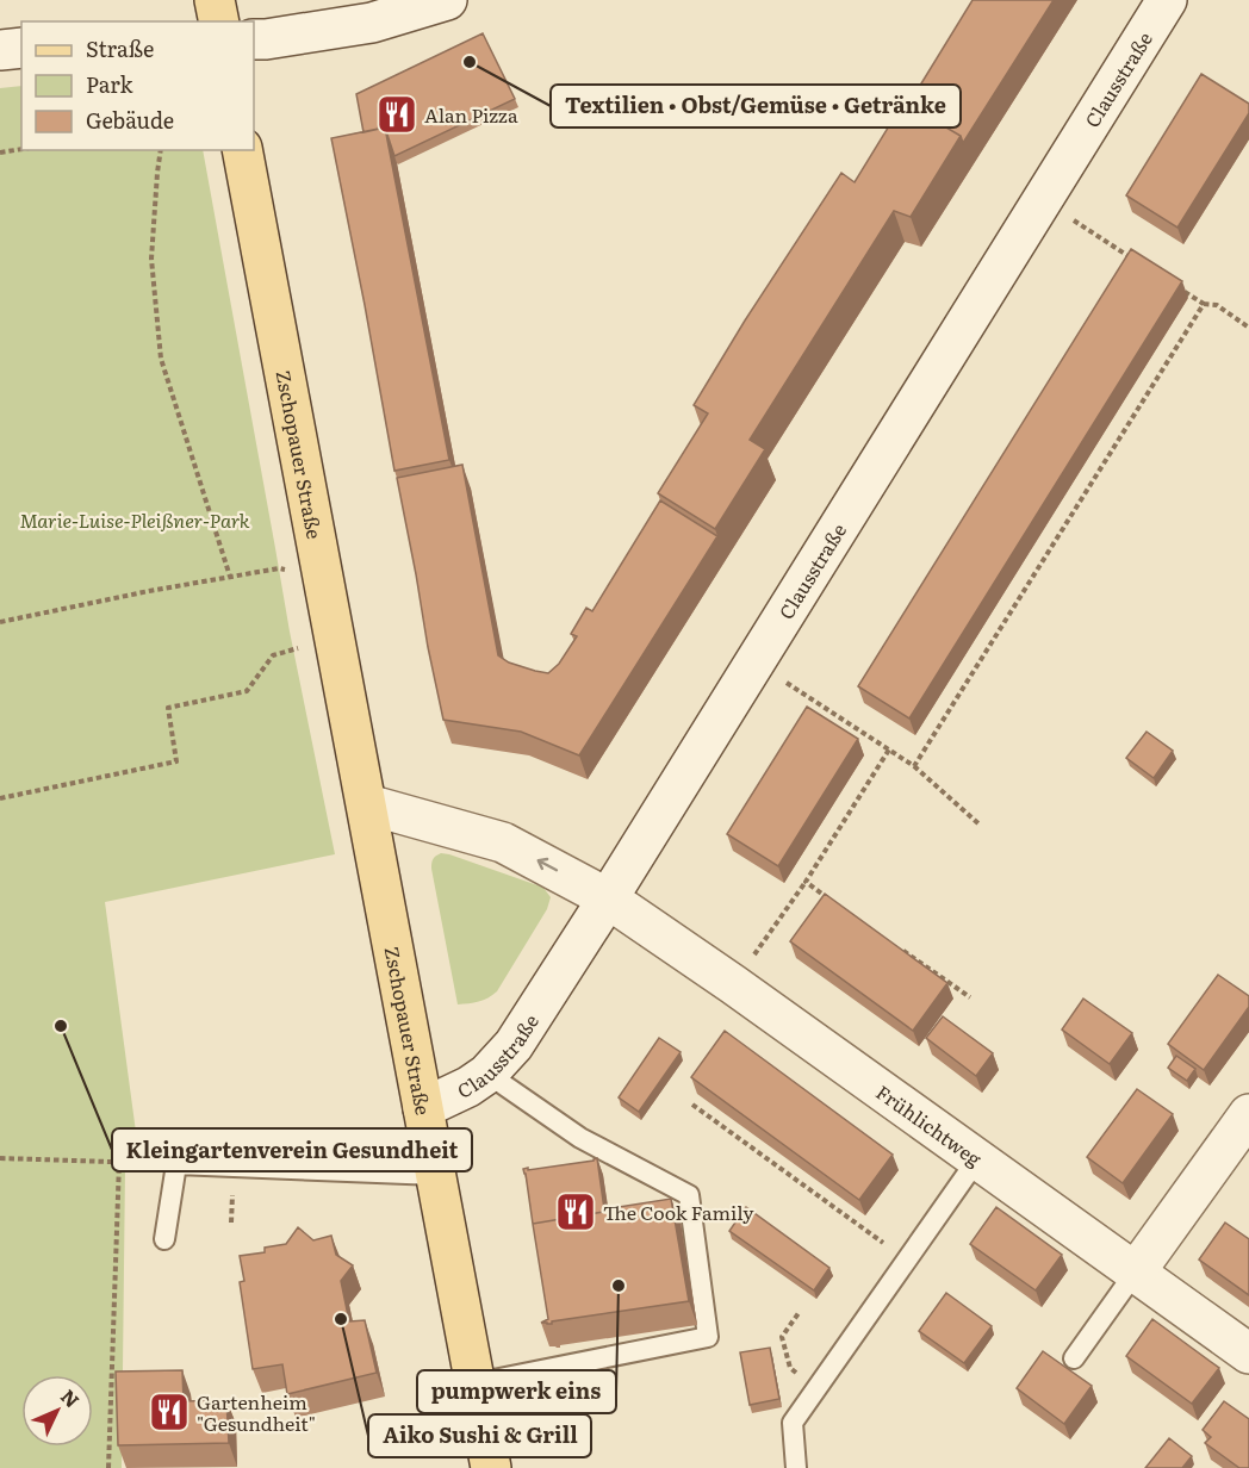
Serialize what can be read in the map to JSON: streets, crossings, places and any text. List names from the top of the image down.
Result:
{
  "streets": {
    "main road": ["Clausstraße", "Zschopauer Straße", "Frühlichtweg"]
  },
  "crossings": [
    ["Clausstraße", "Zschopauer Straße"],
    ["Clausstraße", "Frühlichtweg"]
  ],
  "parks": ["Marie-Luise-Pleißner-Park"],
  "places": {
    "other": [
      "Textilien • Obst/Gemüse • Getränke",
      "Kleingartenverein Gesundheit",
      "pumpwerk eins",
      "Aiko Sushi & Grill"
    ],
    "restaurant": ["Alan Pizza", "The Cook Family", "Gartenheim \"Gesundheit\""]
  },
  "legend": ["Straße", "Park", "Gebäude"],
  "north": "top right"
}
